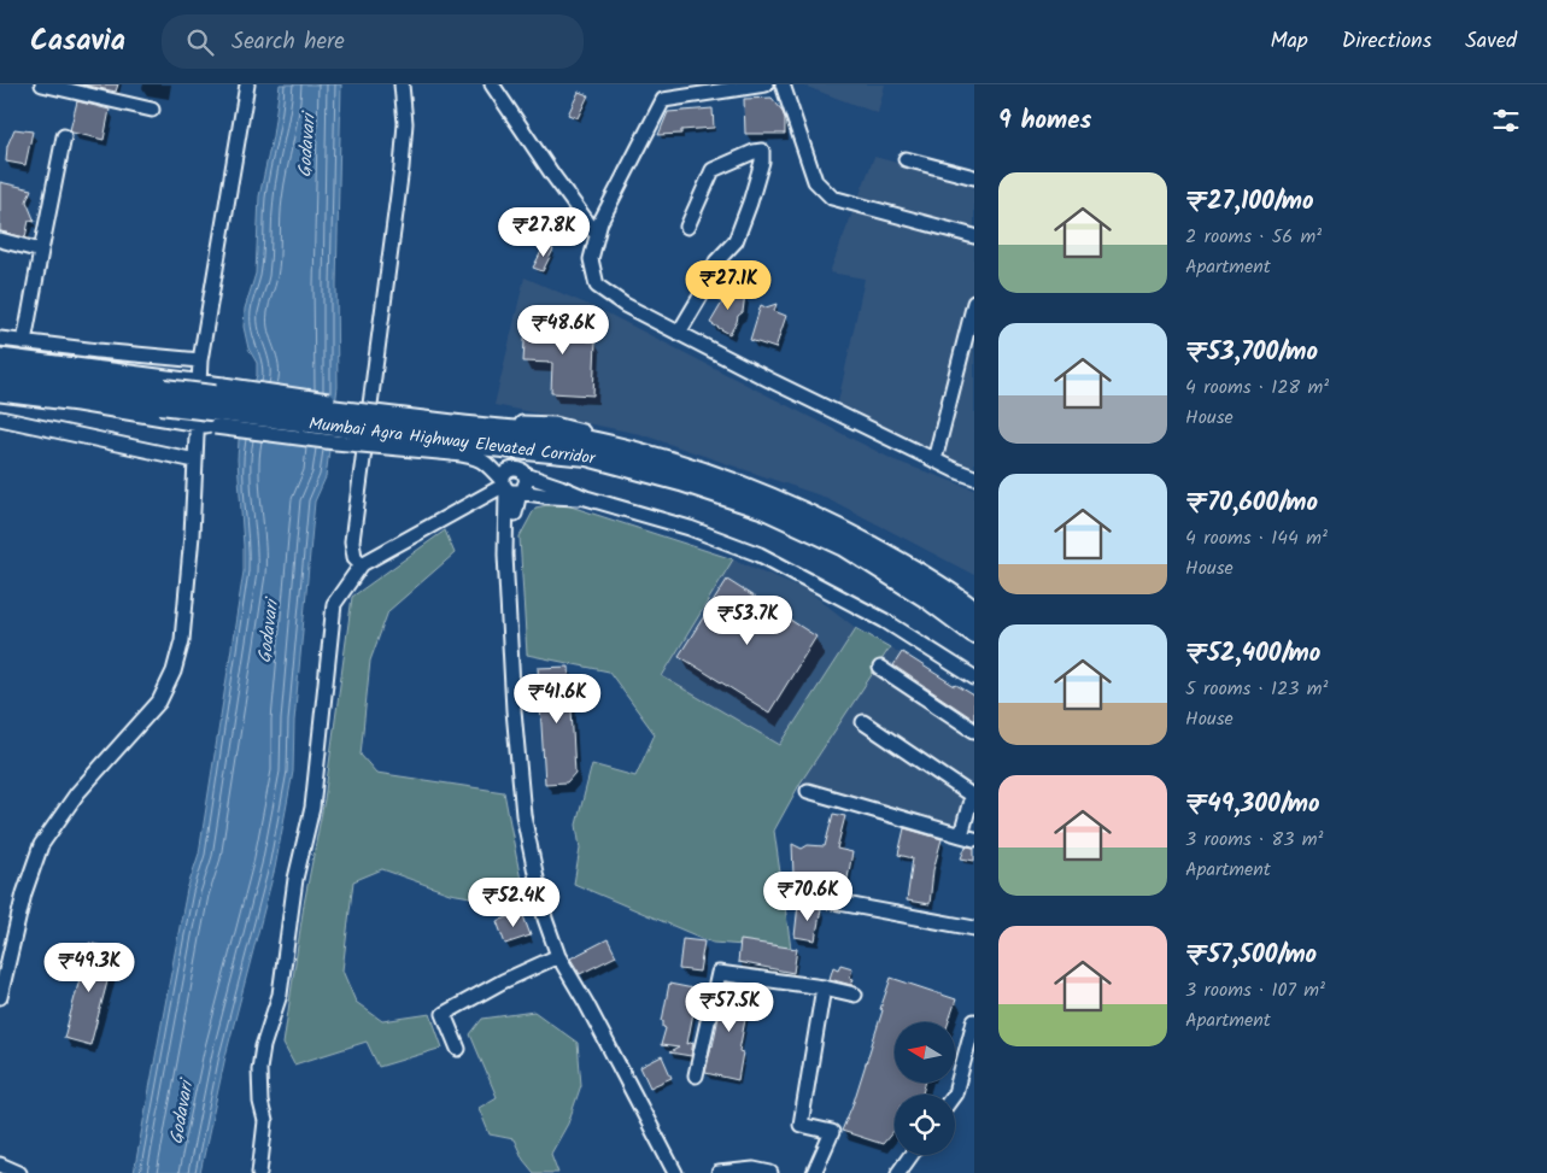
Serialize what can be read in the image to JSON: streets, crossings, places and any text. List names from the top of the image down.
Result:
{
  "streets": {
    "highway": ["Mumbai Agra Highway Elevated Corridor"]
  },
  "water": ["Godavari"],
  "north": "left",
  "page": {
    "header": "Casavia",
    "search": "Search here",
    "nav": ["Map", "Directions", "Saved"],
    "heading": "9 homes",
    "list": [
      {
        "name": "₹27,100/mo",
        "note": "2 rooms · 56 m² · Apartment"
      },
      {
        "name": "₹53,700/mo",
        "note": "4 rooms · 128 m² · House"
      },
      {
        "name": "₹70,600/mo",
        "note": "4 rooms · 144 m² · House"
      },
      {
        "name": "₹52,400/mo",
        "note": "5 rooms · 123 m² · House"
      },
      {
        "name": "₹49,300/mo",
        "note": "3 rooms · 83 m² · Apartment"
      },
      {
        "name": "₹57,500/mo",
        "note": "3 rooms · 107 m² · Apartment"
      }
    ],
    "price": [
      "₹27.8K",
      "₹27.1K",
      "₹48.6K",
      "₹53.7K",
      "₹41.6K",
      "₹70.6K",
      "₹52.4K",
      "₹49.3K",
      "₹57.5K"
    ]
  }
}
